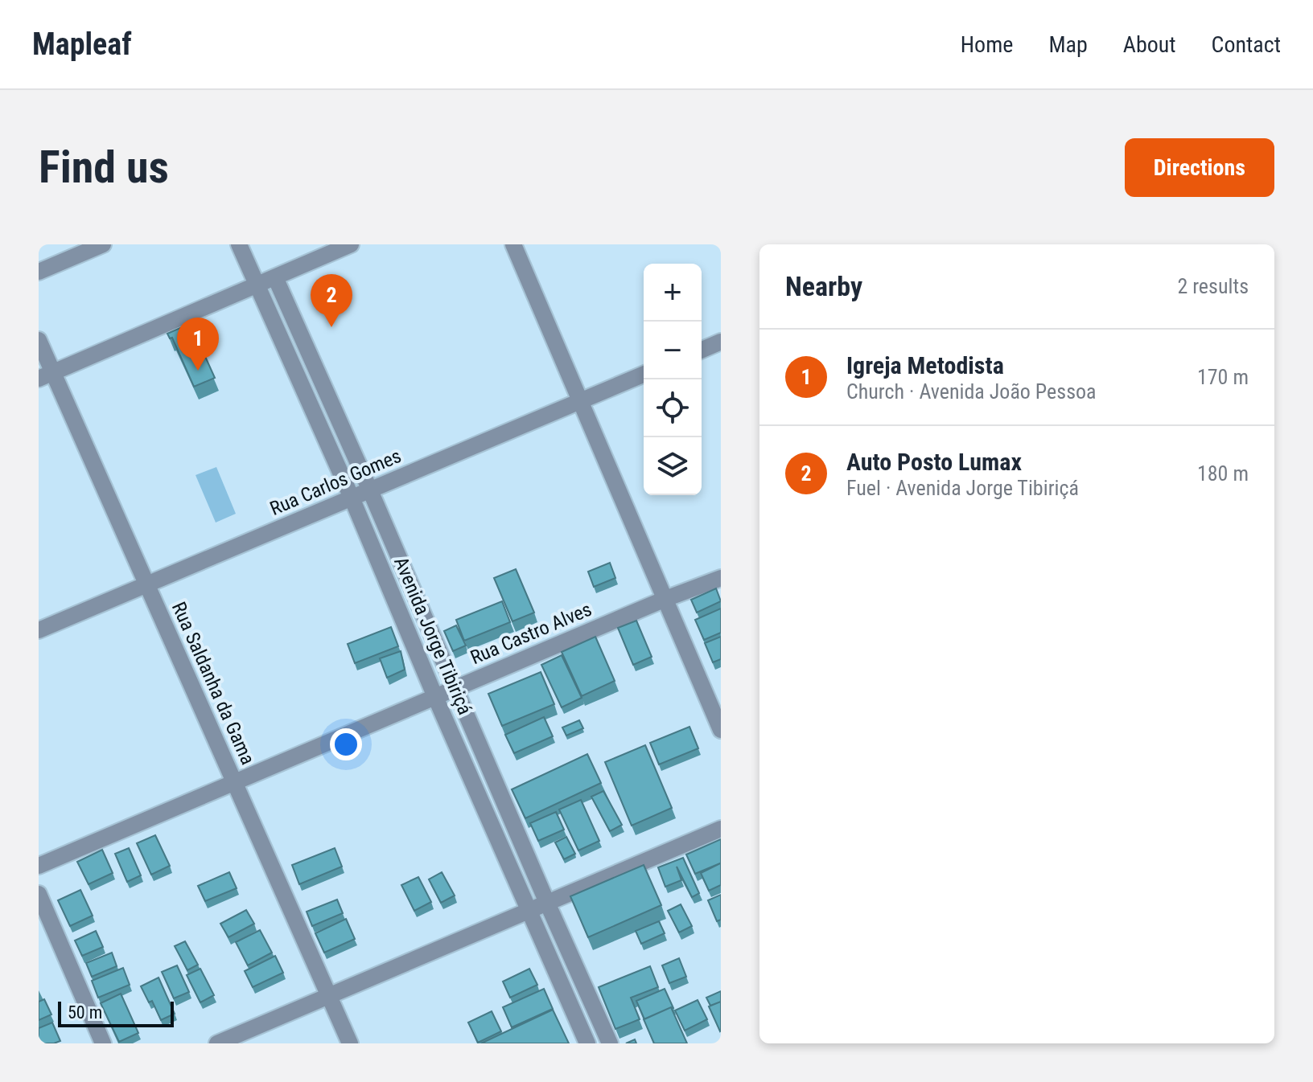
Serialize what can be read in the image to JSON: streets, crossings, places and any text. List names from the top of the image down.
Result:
{
  "streets": {
    "street": [
      "Rua Carlos Gomes",
      "Rua Castro Alves",
      "Avenida Jorge Tibiriçá",
      "Rua Saldanha da Gama"
    ]
  },
  "crossings": [
    ["Rua Carlos Gomes", "Avenida Jorge Tibiriçá"],
    ["Rua Carlos Gomes", "Rua Saldanha da Gama"],
    ["Rua Castro Alves", "Avenida Jorge Tibiriçá"],
    ["Rua Castro Alves", "Rua Saldanha da Gama"]
  ],
  "scale_bar": "50 m",
  "page": {
    "header": "Mapleaf",
    "nav": [
      "Home",
      "Map",
      "About",
      "Contact"
    ],
    "buttons": "Directions",
    "title": "Find us",
    "heading": ["Nearby", "2 results"],
    "map_buttons": ["+", "−"],
    "pins": ["2", "1"],
    "list": [
      {
        "mark": "1",
        "name": "Igreja Metodista",
        "note": "Church · Avenida João Pessoa",
        "value": "170 m"
      },
      {
        "mark": "2",
        "name": "Auto Posto Lumax",
        "note": "Fuel · Avenida Jorge Tibiriçá",
        "value": "180 m"
      }
    ],
    "scale": "50 m"
  }
}
